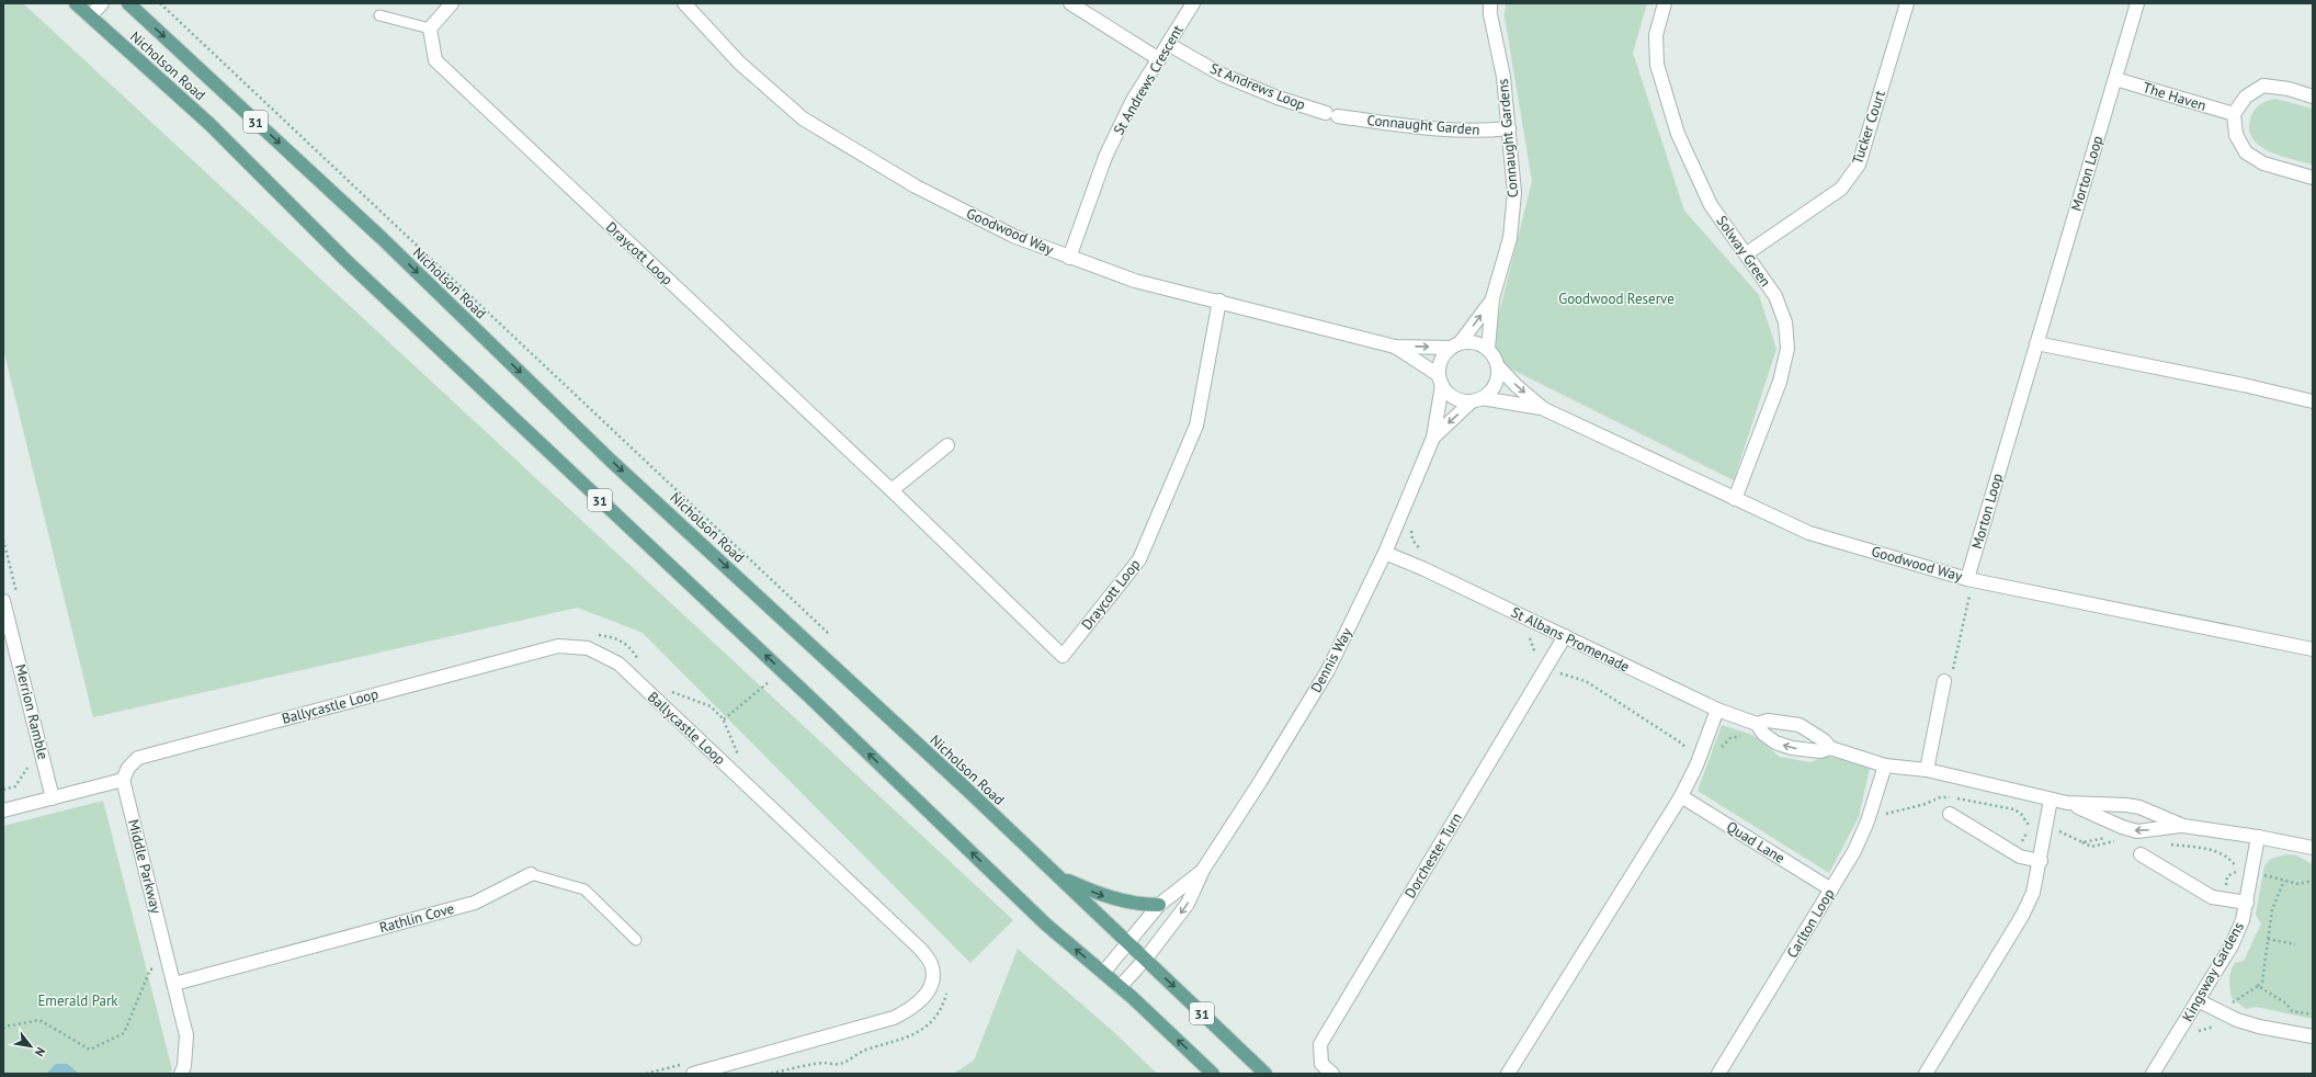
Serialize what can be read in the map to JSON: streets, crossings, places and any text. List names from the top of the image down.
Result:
{
  "streets": {
    "main road": ["Nicholson Road", "31"],
    "street": [
      "St Andrews Crescent",
      "St Andrews Loop",
      "The Haven",
      "Connaught Garden",
      "Tucker Court",
      "Connaught Gardens",
      "Morton Loop",
      "Goodwood Way",
      "Solway Green",
      "Draycott Loop",
      "St Albans Promenade",
      "Dennis Way",
      "Ballycastle Loop",
      "Merrion Ramble",
      "Quad Lane",
      "Dorchester Turn",
      "Middle Parkway",
      "Rathlin Cove",
      "Carlton Loop",
      "Kingsway Gardens"
    ]
  },
  "crossings": [
    ["Nicholson Road", "Dennis Way"],
    ["St Andrews Crescent", "St Andrews Loop"],
    ["St Andrews Crescent", "Goodwood Way"],
    ["St Andrews Loop", "Connaught Garden"],
    ["The Haven", "Morton Loop"],
    ["Connaught Garden", "Connaught Gardens"],
    ["Tucker Court", "Solway Green"],
    ["Connaught Gardens", "Goodwood Way"],
    ["Connaught Gardens", "Dennis Way"],
    ["Morton Loop", "Goodwood Way"],
    ["Goodwood Way", "Solway Green"],
    ["Goodwood Way", "Draycott Loop"],
    ["Goodwood Way", "Dennis Way"],
    ["St Albans Promenade", "Dennis Way"],
    ["St Albans Promenade", "Dorchester Turn"],
    ["St Albans Promenade", "Carlton Loop"],
    ["St Albans Promenade", "Kingsway Gardens"],
    ["Ballycastle Loop", "Middle Parkway"],
    ["Quad Lane", "Carlton Loop"],
    ["Middle Parkway", "Rathlin Cove"]
  ],
  "parks": ["Goodwood Reserve", "Emerald Park"],
  "north": "bottom right"
}
